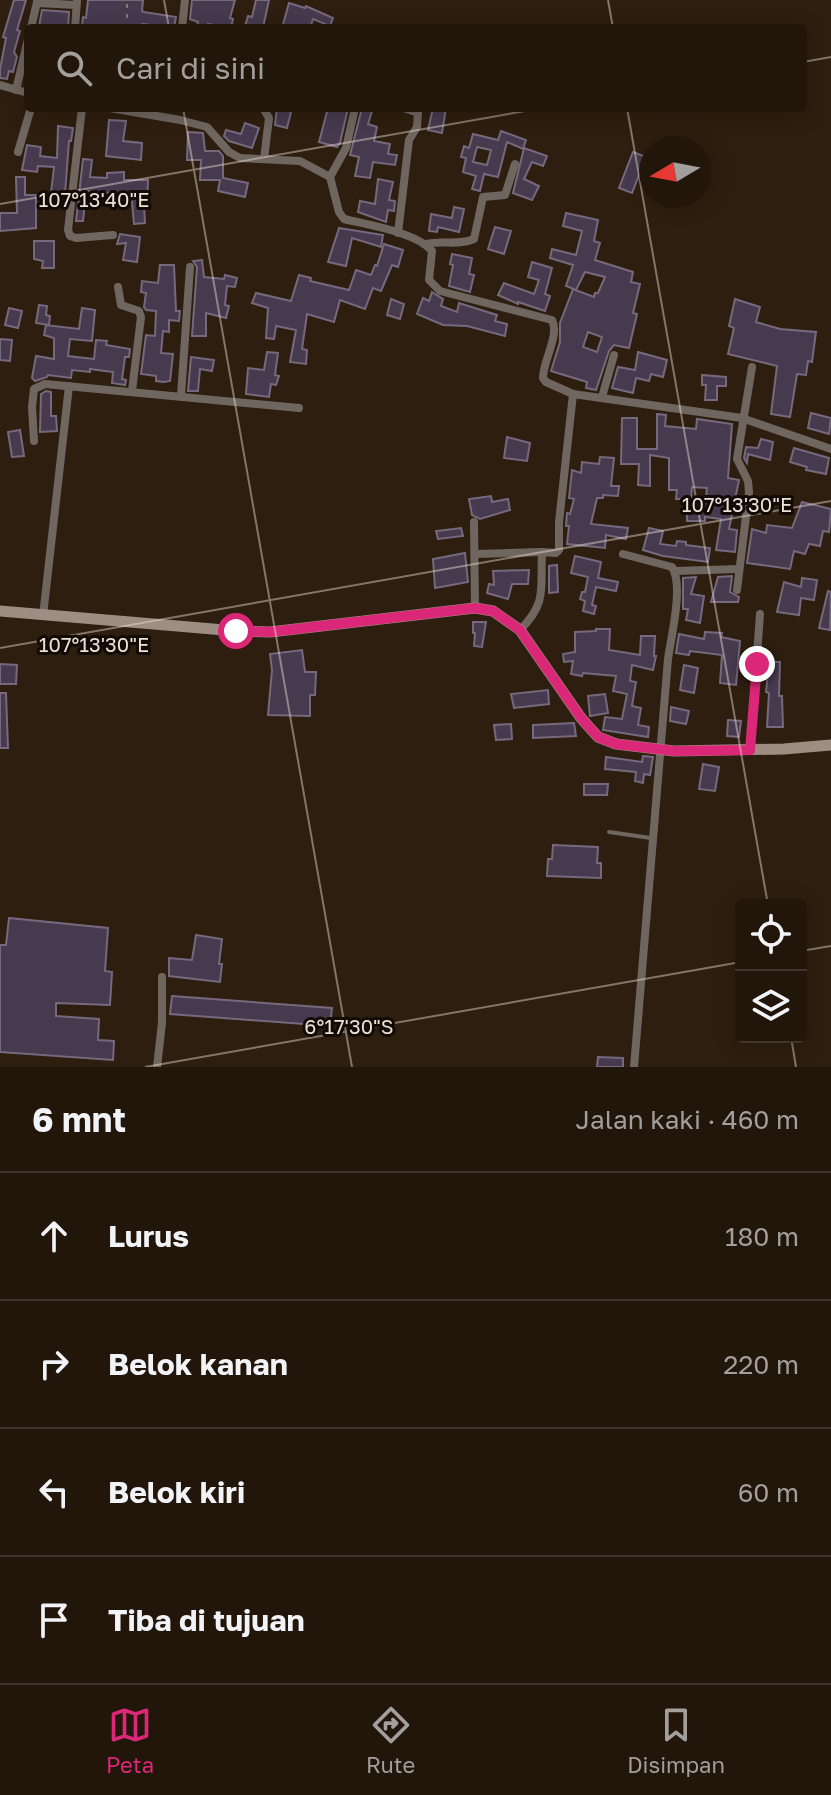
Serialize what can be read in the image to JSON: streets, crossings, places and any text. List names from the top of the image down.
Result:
{
  "north": "left",
  "page": {
    "search": "Cari di sini",
    "heading": ["6 mnt", "Jalan kaki · 460 m"],
    "list": [
      ["Lurus", "180 m"],
      ["Belok kanan", "220 m"],
      ["Belok kiri", "60 m"],
      "Tiba di tujuan"
    ],
    "nav": ["Peta", "Rute", "Disimpan"]
  },
  "coordinates": ["107°13'40\"E", "107°13'30\"E", "6°17'30\"S"]
}
